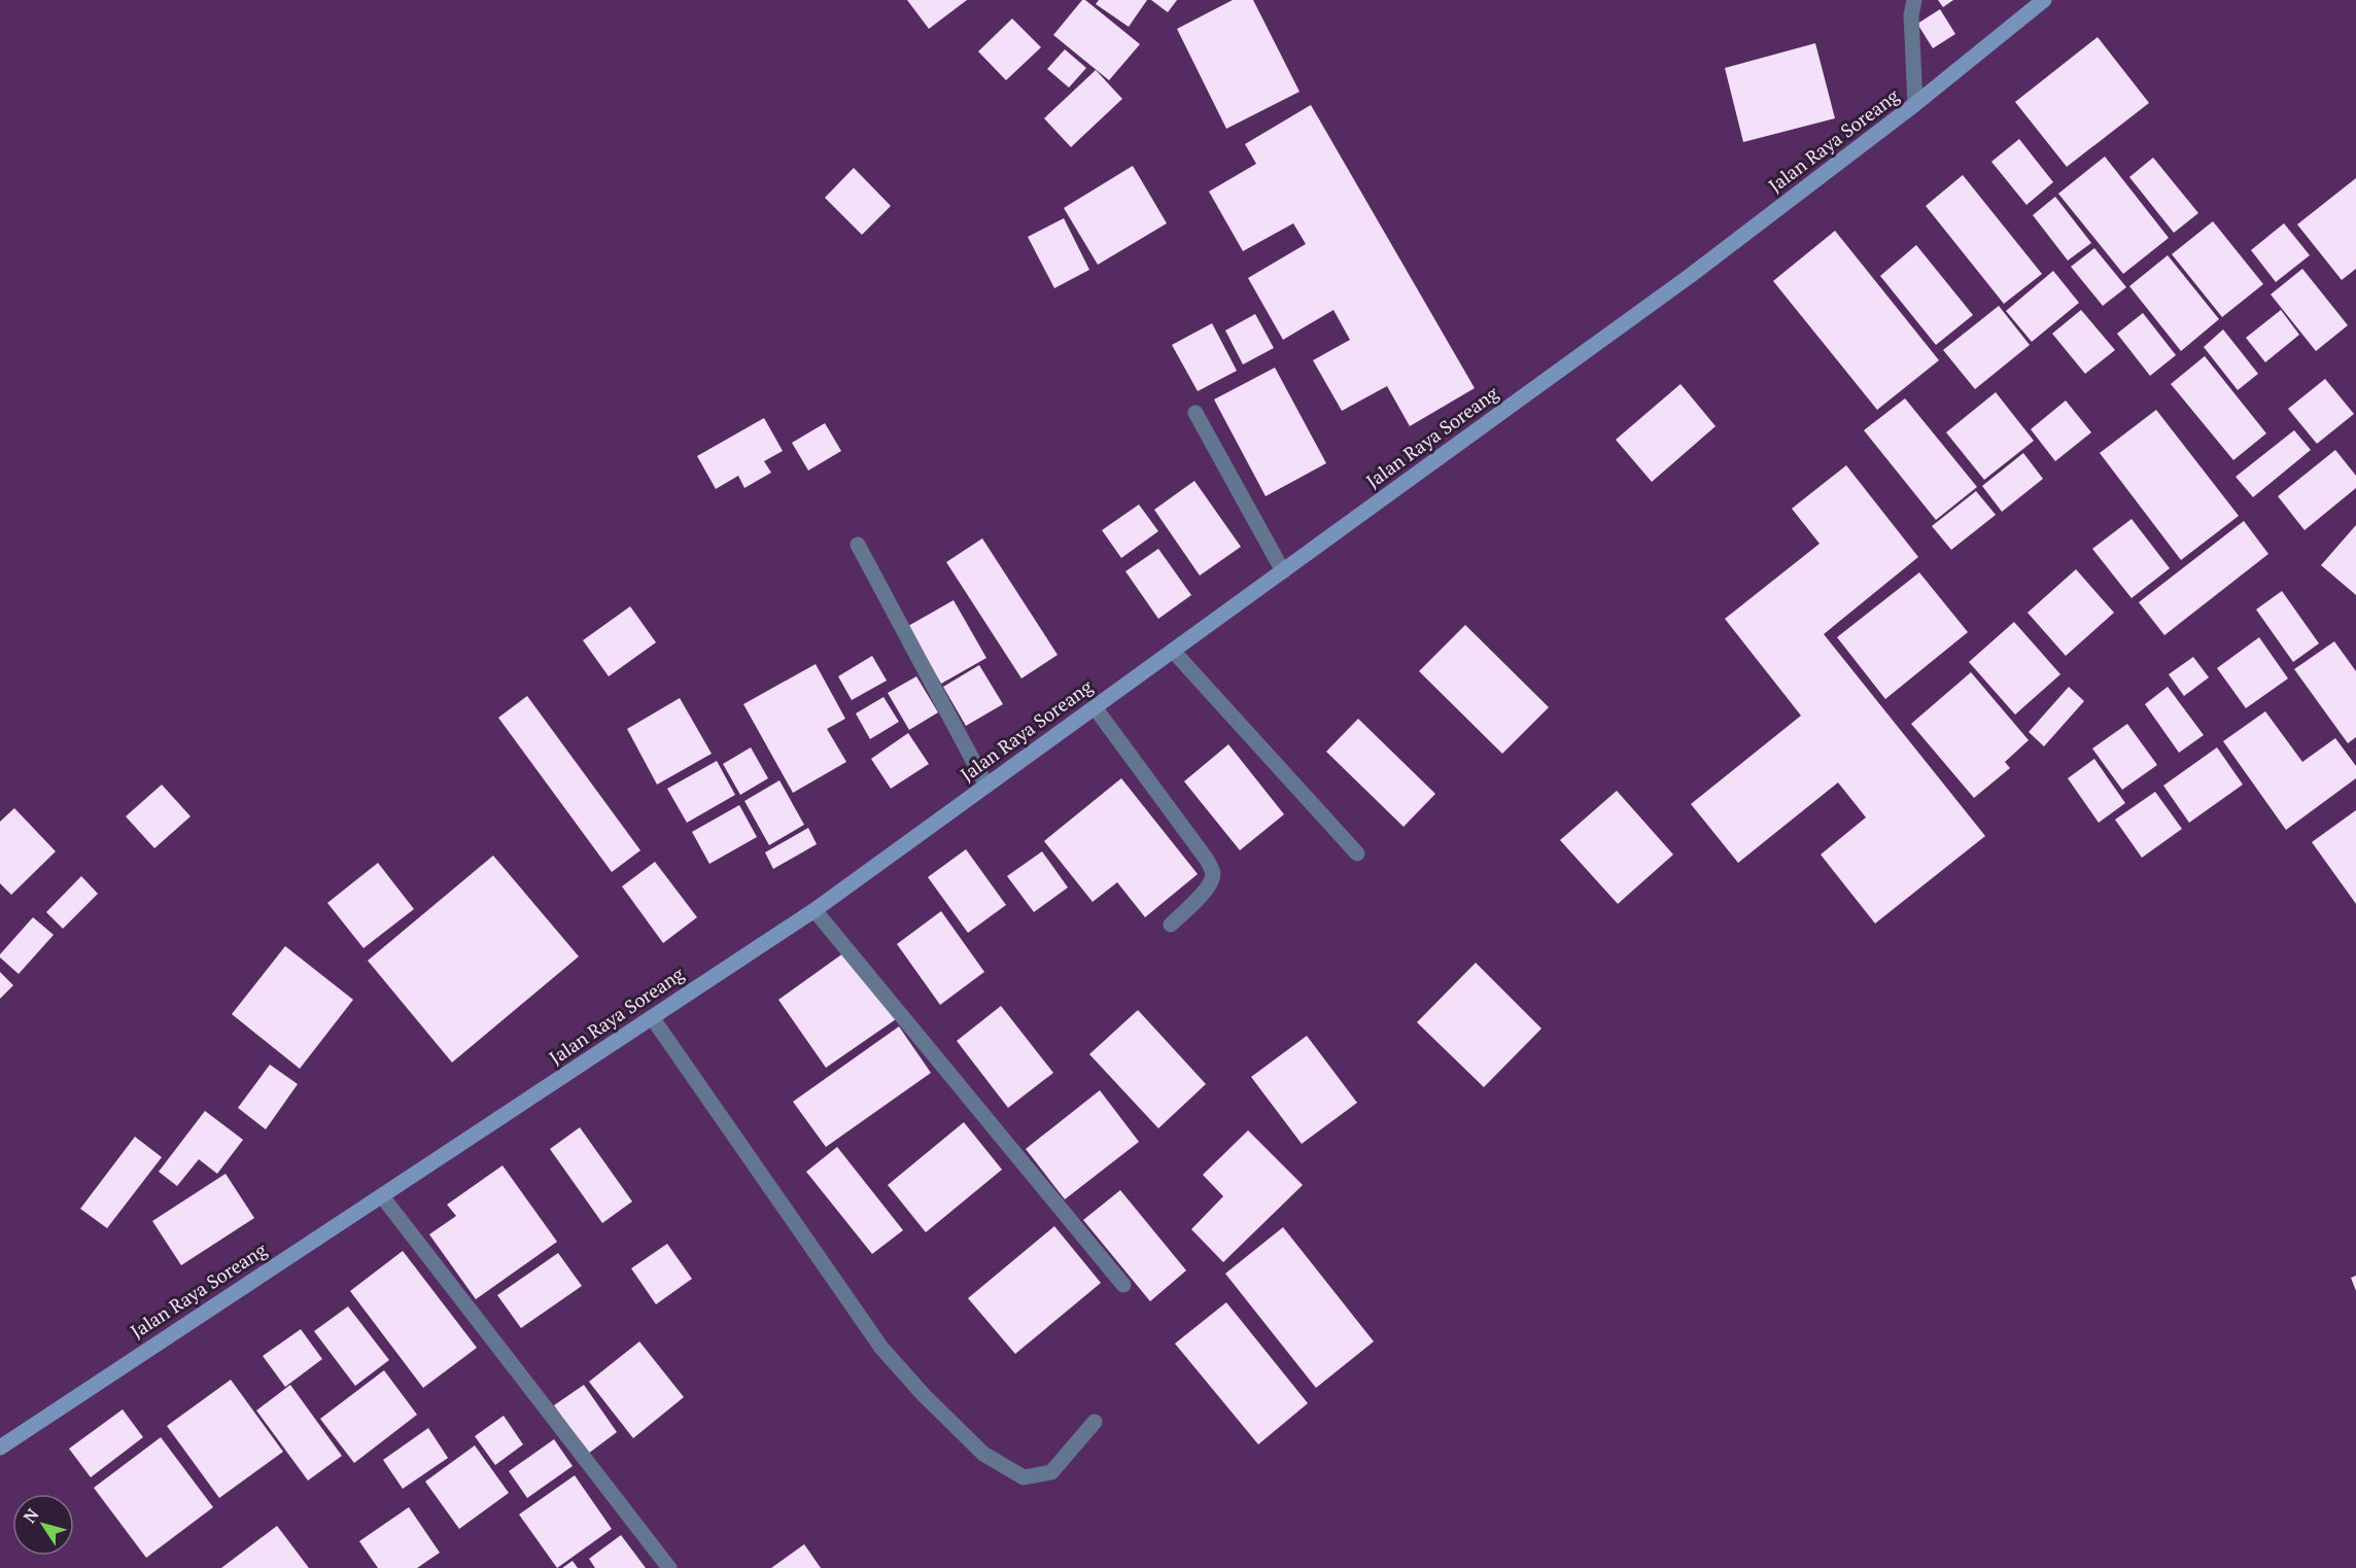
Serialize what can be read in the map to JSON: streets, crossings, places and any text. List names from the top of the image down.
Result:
{
  "streets": {
    "main road": ["Jalan Raya Soreang"]
  },
  "north": "top left"
}
